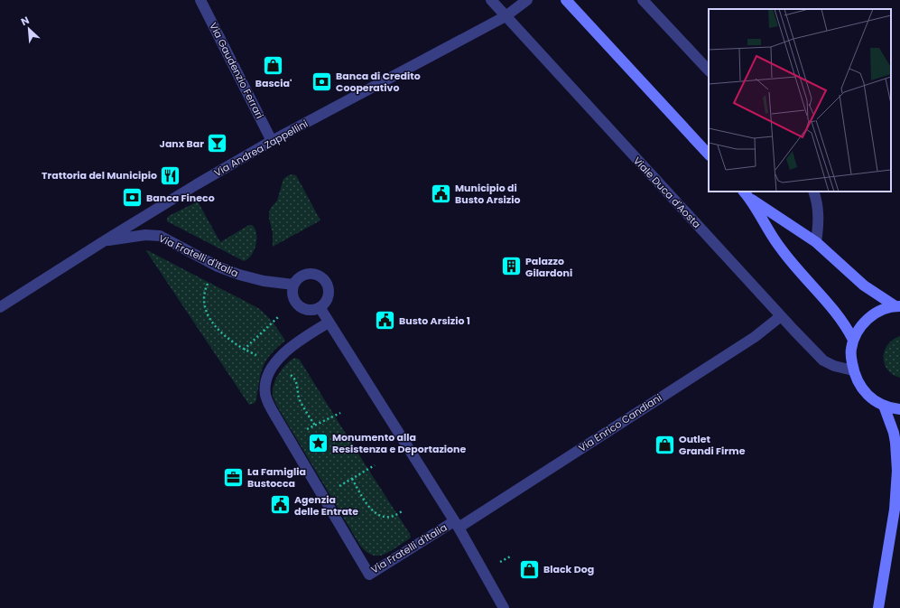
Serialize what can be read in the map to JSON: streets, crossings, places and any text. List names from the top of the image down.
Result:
{
  "streets": {
    "street": [
      "Via Gaudenzio Ferrari",
      "Via Andrea Zappellini",
      "Viale Duca d'Aosta",
      "Via Fratelli d'Italia",
      "Via Enrico Candiani"
    ]
  },
  "crossings": [
    ["Via Gaudenzio Ferrari", "Via Andrea Zappellini"],
    ["Via Andrea Zappellini", "Viale Duca d'Aosta"],
    ["Via Andrea Zappellini", "Via Fratelli d'Italia"],
    ["Viale Duca d'Aosta", "Via Enrico Candiani"],
    ["Via Fratelli d'Italia", "Via Enrico Candiani"]
  ],
  "places": {
    "shop": ["Bascia'", "Outlet Grandi Firme", "Black Dog"],
    "bank": ["Banca di Credito Cooperativo", "Banca Fineco"],
    "bar": ["Janx Bar"],
    "restaurant": ["Trattoria del Municipio"],
    "public building": ["Municipio di Busto Arsizio", "Busto Arsizio 1", "Agenzia delle Entrate"],
    "building": ["Palazzo Gilardoni"],
    "place": ["Monumento alla Resistenza e Deportazione"],
    "office": ["La Famiglia Bustocca"]
  },
  "north": "top left"
}
